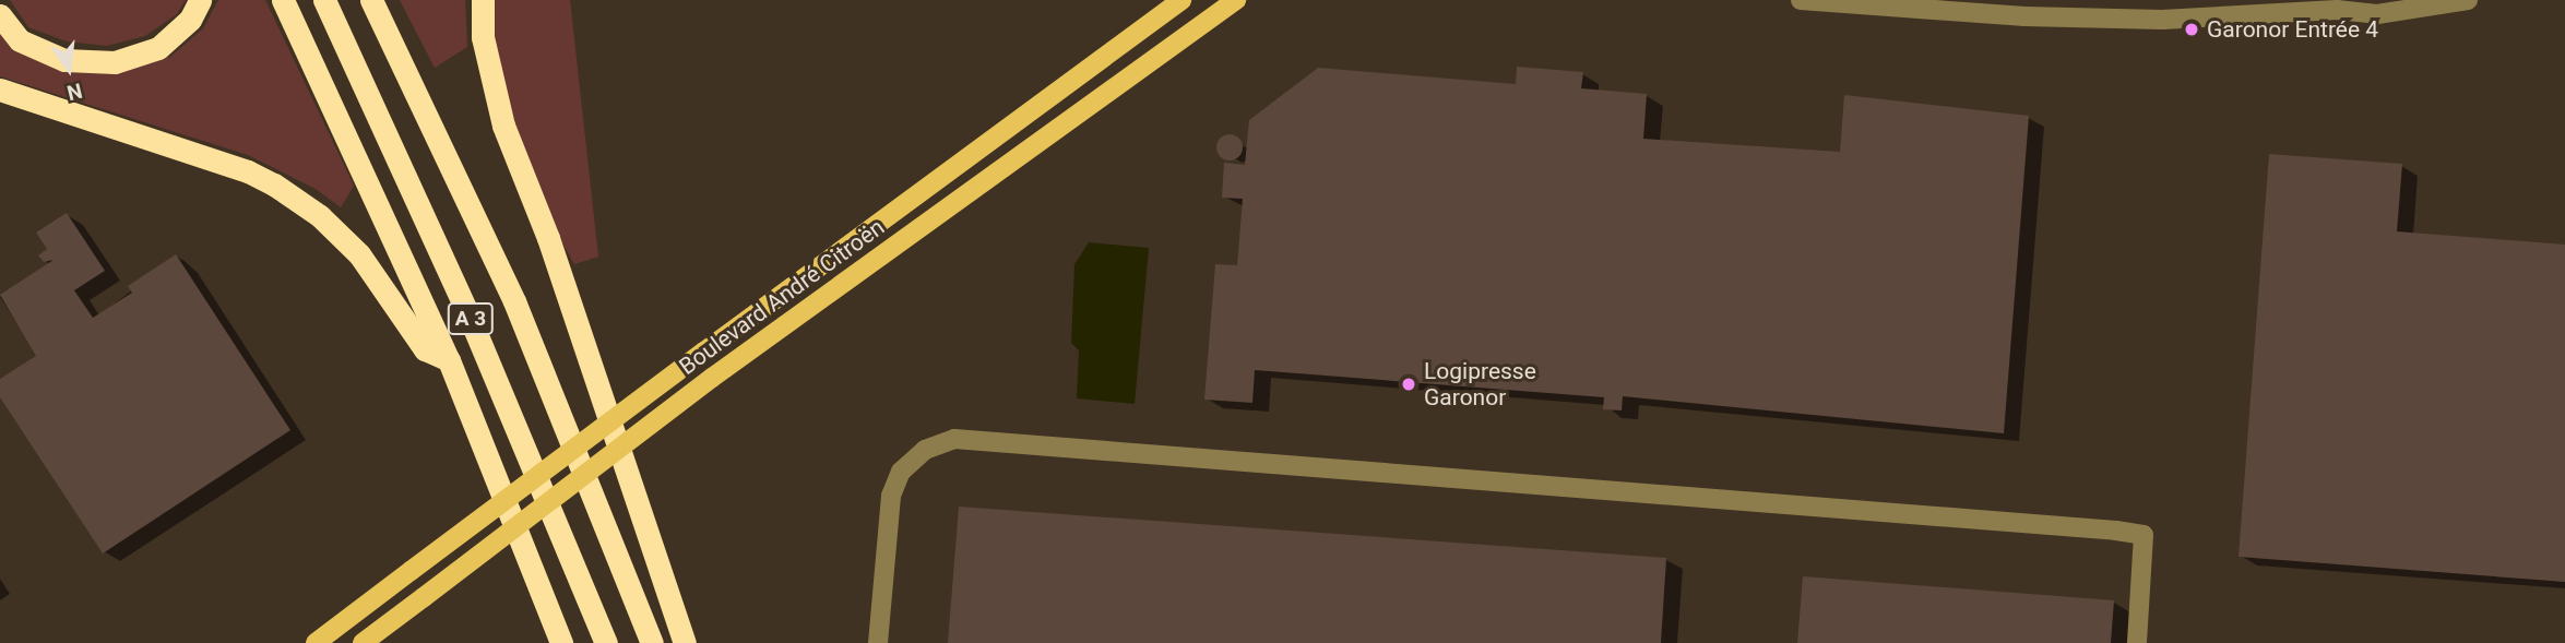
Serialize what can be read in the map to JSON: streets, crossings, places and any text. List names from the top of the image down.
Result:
{
  "streets": {
    "highway": ["A 3"],
    "main road": ["Boulevard André Citroën"]
  },
  "places": ["Garonor Entrée 4", "Logipresse Garonor"],
  "north": "bottom"
}
